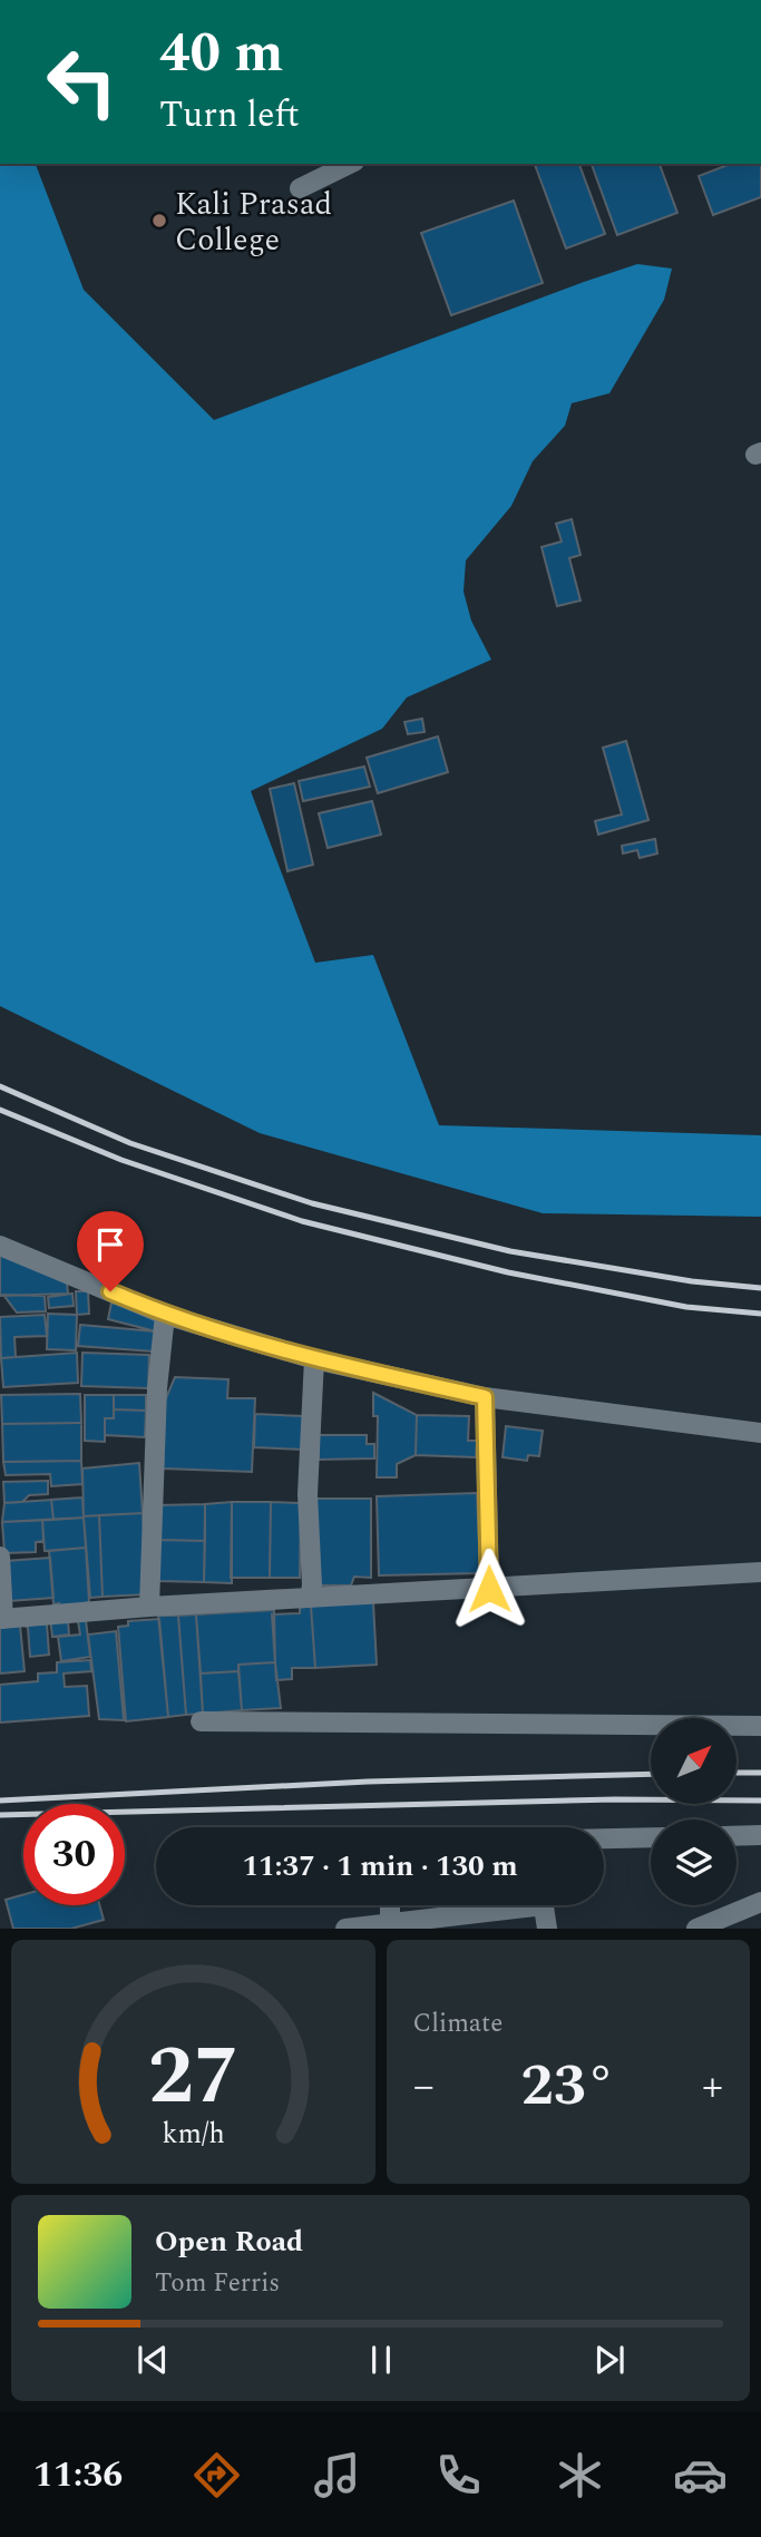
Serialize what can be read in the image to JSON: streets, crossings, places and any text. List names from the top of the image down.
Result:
{
  "places": ["Kali Prasad College"],
  "north": "top right",
  "page": {
    "turn": ["40 m", "Turn left"],
    "limit": "30",
    "trip": "11:37 · 1 min · 130 m",
    "tile": "Climate",
    "heat": ["−", "23°", "+"],
    "song": ["Open Road", "Tom Ferris"],
    "tabs": "11:36",
    "gauge": ["27", "km/h"]
  }
}
